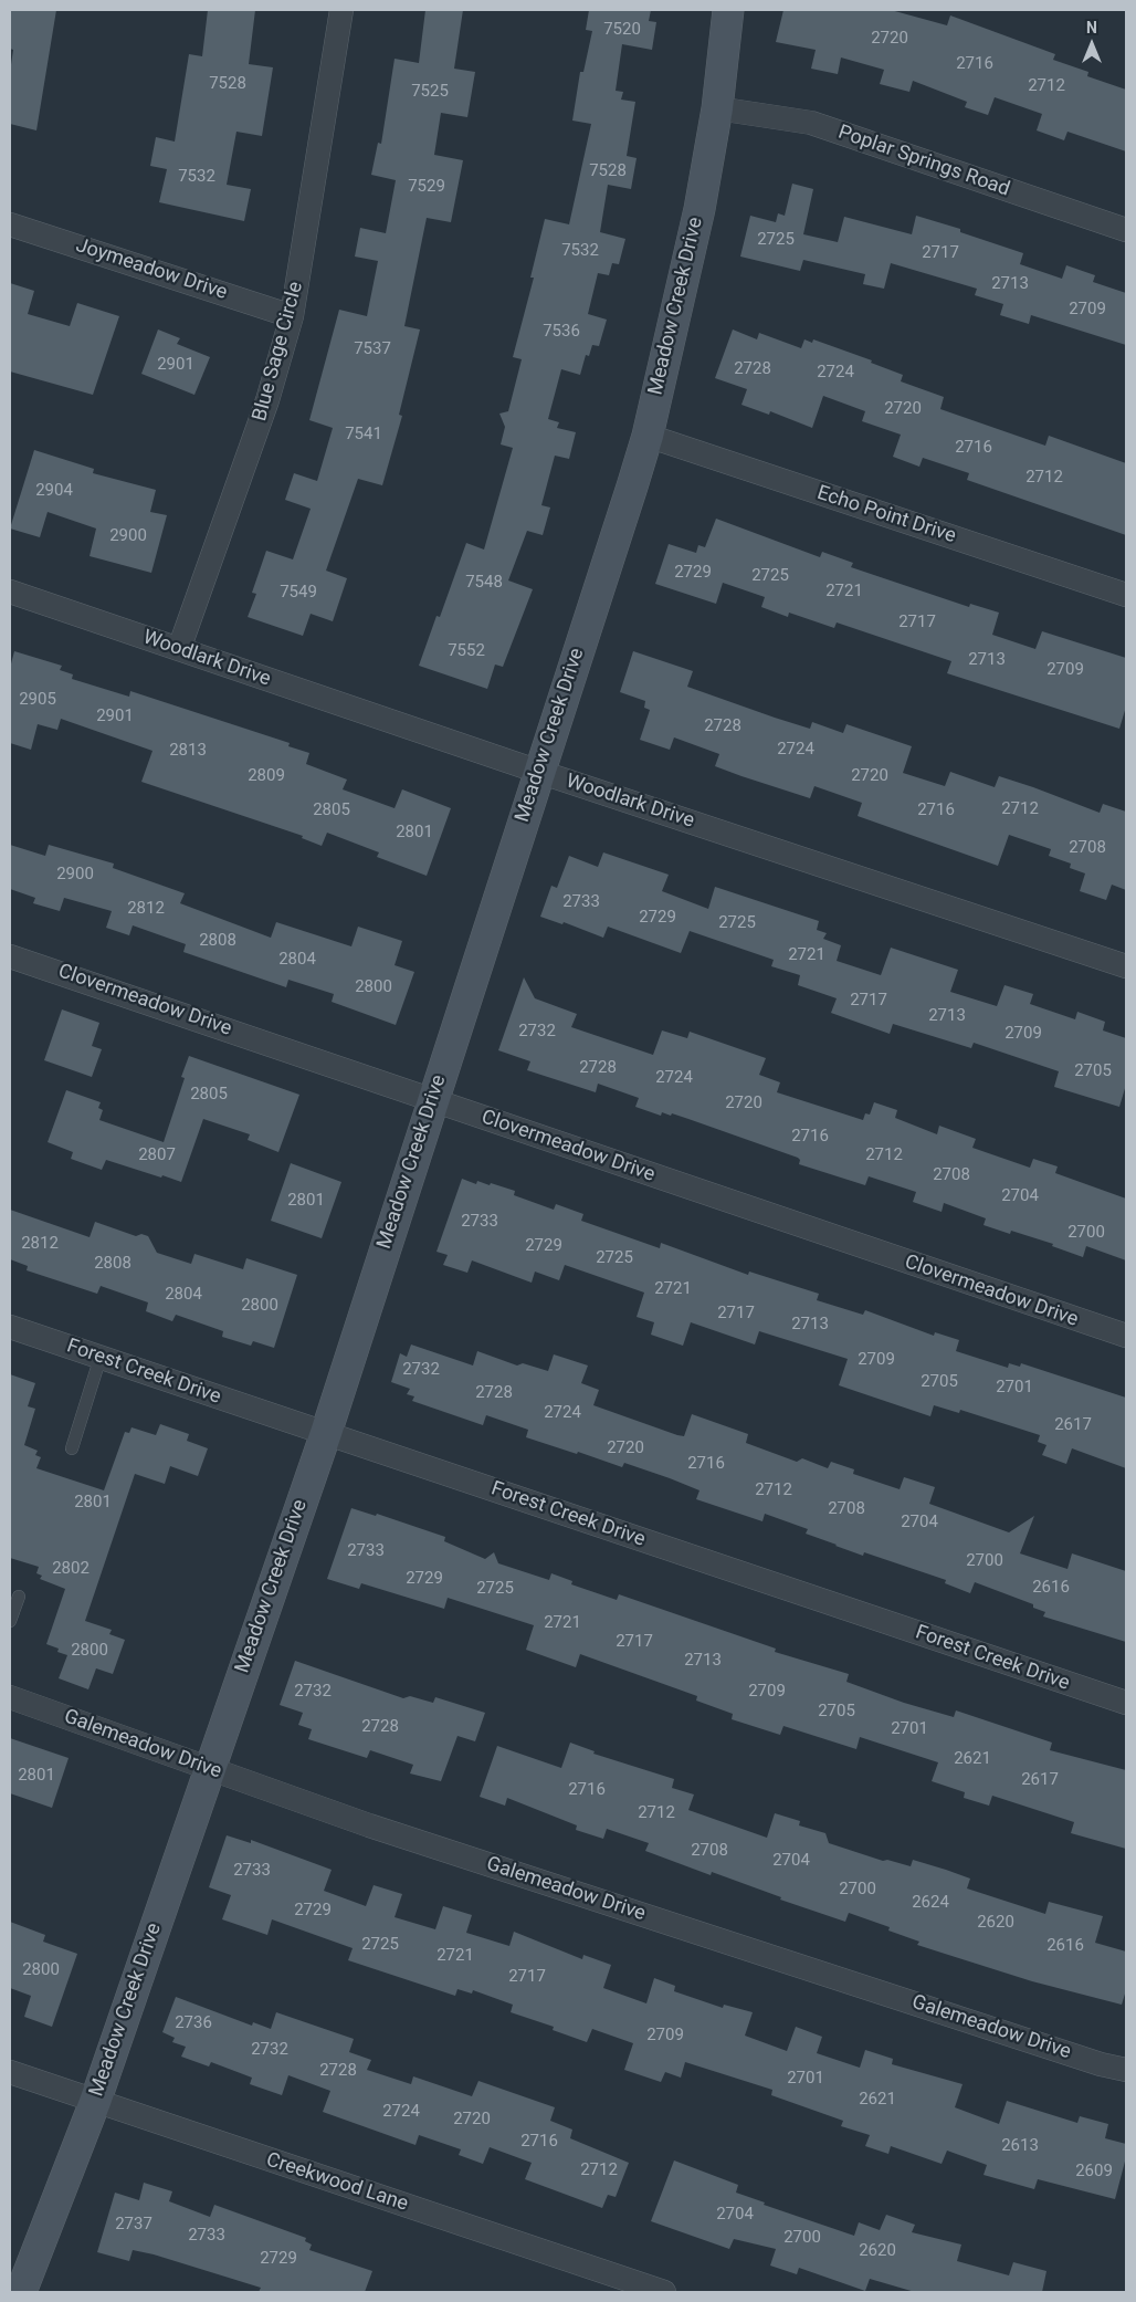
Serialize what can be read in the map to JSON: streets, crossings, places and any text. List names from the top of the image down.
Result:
{
  "streets": {
    "street": [
      "Poplar Springs Road",
      "Joymeadow Drive",
      "Meadow Creek Drive",
      "Blue Sage Circle",
      "Echo Point Drive",
      "Woodlark Drive",
      "Clovermeadow Drive",
      "Forest Creek Drive",
      "Galemeadow Drive",
      "Creekwood Lane"
    ]
  },
  "crossings": [
    ["Poplar Springs Road", "Meadow Creek Drive"],
    ["Joymeadow Drive", "Blue Sage Circle"],
    ["Meadow Creek Drive", "Echo Point Drive"],
    ["Meadow Creek Drive", "Woodlark Drive"],
    ["Meadow Creek Drive", "Clovermeadow Drive"],
    ["Meadow Creek Drive", "Forest Creek Drive"],
    ["Meadow Creek Drive", "Galemeadow Drive"],
    ["Meadow Creek Drive", "Creekwood Lane"],
    ["Blue Sage Circle", "Woodlark Drive"]
  ],
  "house_numbers": [
    "7520",
    "2720",
    "2716",
    "7528",
    "2712",
    "7525",
    "7528",
    "7532",
    "7529",
    "2725",
    "7532",
    "2717",
    "2713",
    "2709",
    "7536",
    "7537",
    "2901",
    "2728",
    "2724",
    "2720",
    "7541",
    "2716",
    "2712",
    "2904",
    "2900",
    "2729",
    "2725",
    "7548",
    "2721",
    "7549",
    "2717",
    "7552",
    "2713",
    "2709",
    "2905",
    "2901",
    "2728",
    "2724",
    "2813",
    "2809",
    "2720",
    "2712",
    "2805",
    "2716",
    "2801",
    "2708",
    "2900",
    "2733",
    "2812",
    "2729",
    "2725",
    "2808",
    "2721",
    "2804",
    "2800",
    "2717",
    "2713",
    "2732",
    "2709",
    "2728",
    "2705",
    "2724",
    "2805",
    "2720",
    "2716",
    "2807",
    "2712",
    "2708",
    "2704",
    "2801",
    "2733",
    "2700",
    "2812",
    "2729",
    "2725",
    "2808",
    "2721",
    "2804",
    "2800",
    "2717",
    "2713",
    "2709",
    "2732",
    "2705",
    "2701",
    "2728",
    "2724",
    "2617",
    "2720",
    "2716",
    "2712",
    "2801",
    "2708",
    "2704",
    "2733",
    "2700",
    "2802",
    "2729",
    "2616",
    "2725",
    "2721",
    "2717",
    "2800",
    "2713",
    "2732",
    "2709",
    "2705",
    "2728",
    "2701",
    "2621",
    "2801",
    "2617",
    "2716",
    "2712",
    "2708",
    "2704",
    "2733",
    "2700",
    "2624",
    "2729",
    "2620",
    "2725",
    "2616",
    "2721",
    "2800",
    "2717",
    "2736",
    "2709",
    "2732",
    "2728",
    "2701",
    "2621",
    "2724",
    "2720",
    "2716",
    "2613",
    "2712",
    "2609",
    "2704",
    "2737",
    "2733",
    "2700",
    "2620",
    "2729"
  ],
  "north": "top"
}
